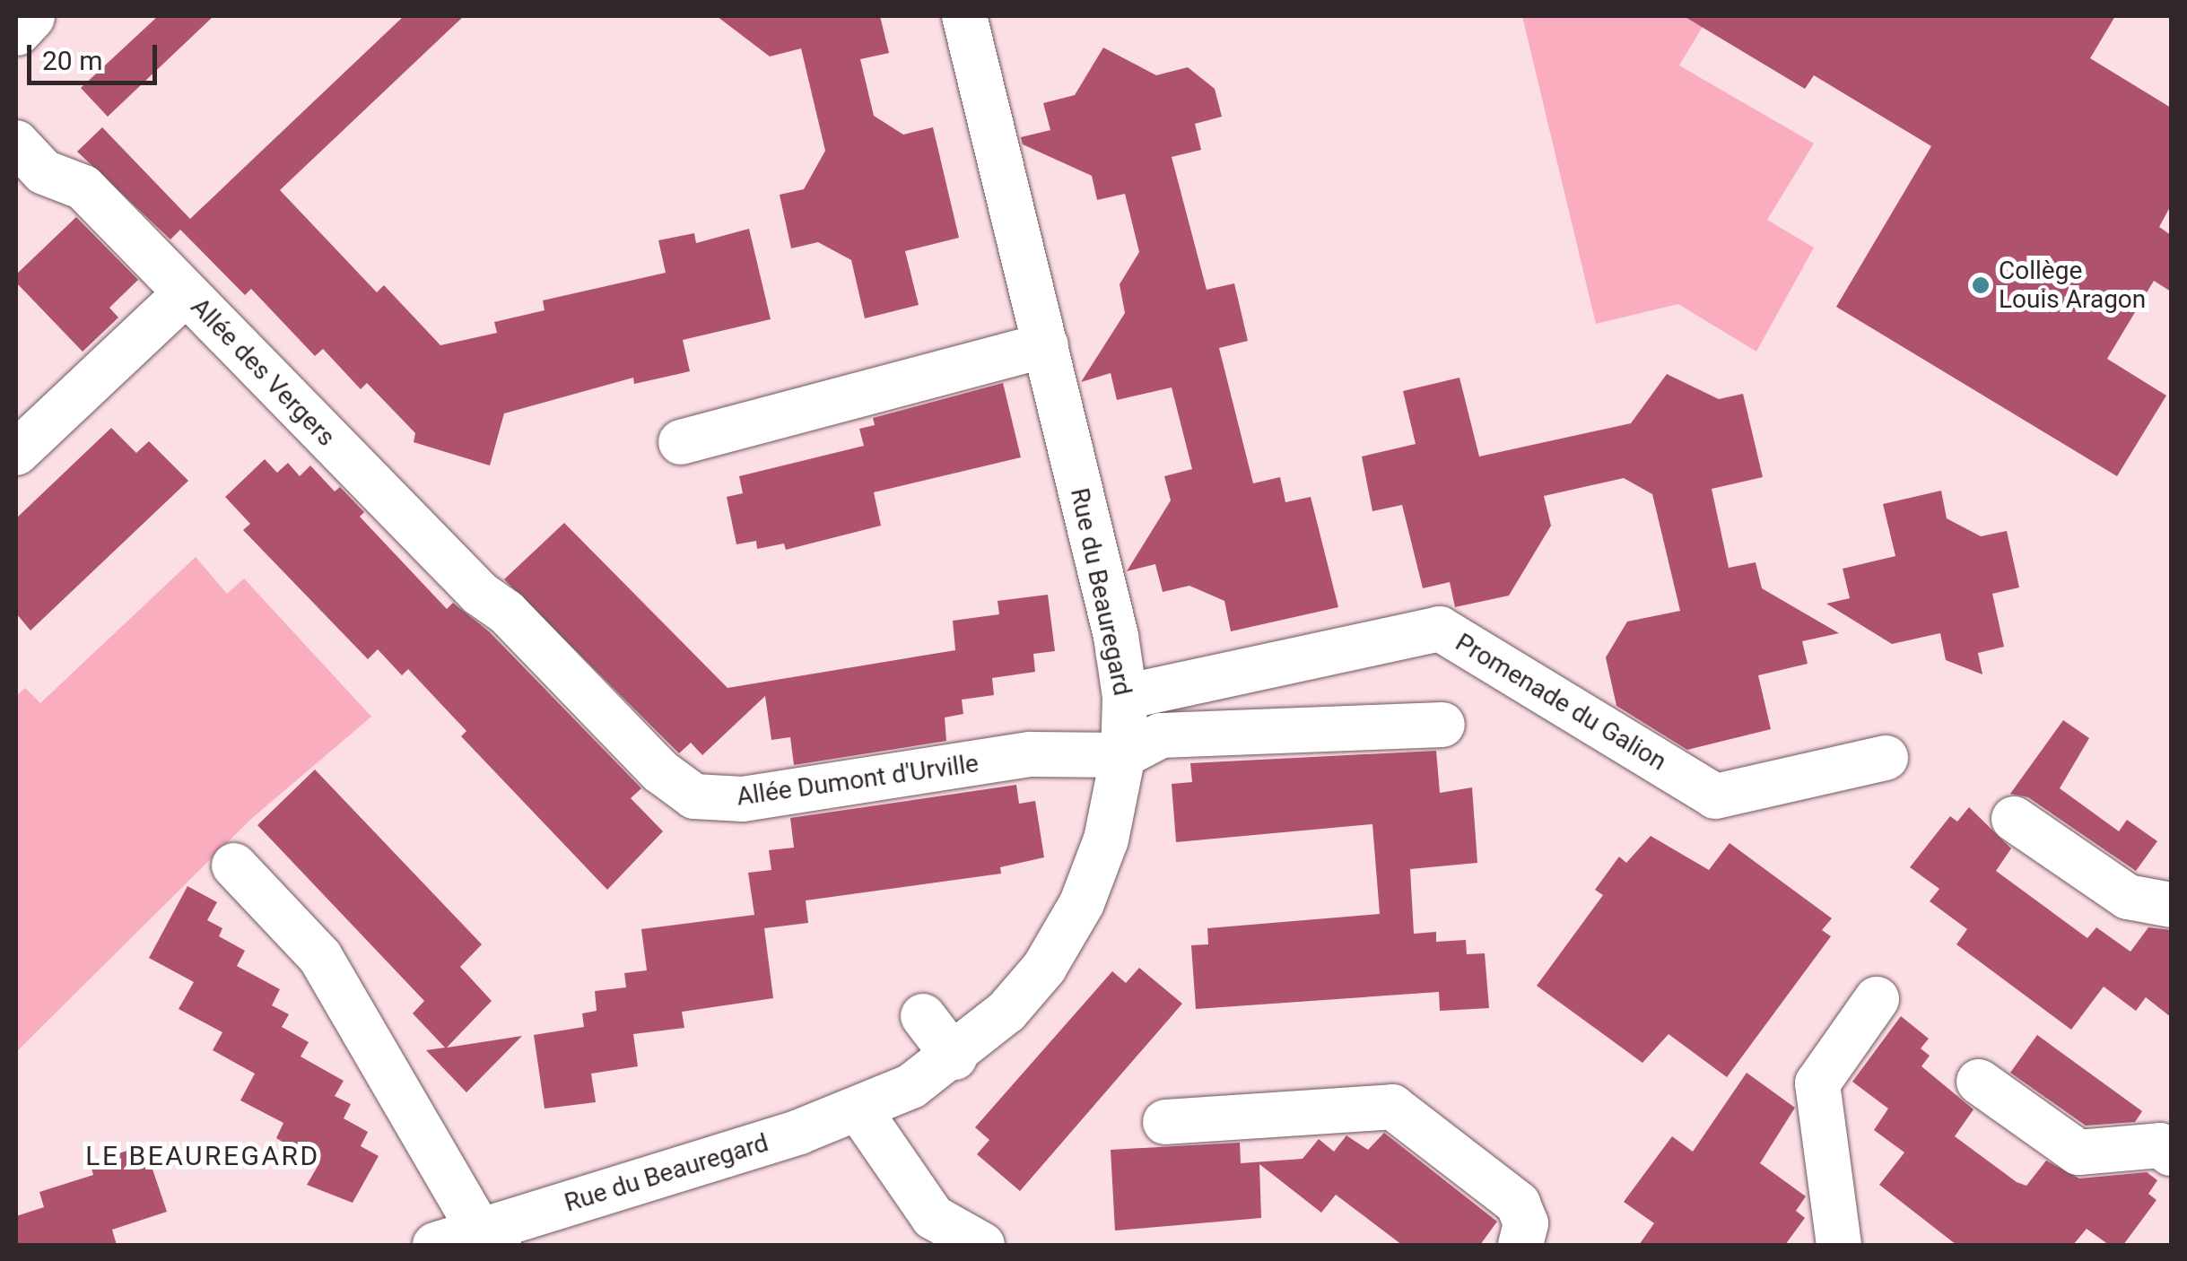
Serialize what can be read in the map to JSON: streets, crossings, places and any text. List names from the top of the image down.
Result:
{
  "streets": {
    "street": [
      "Allée des Vergers",
      "Rue du Beauregard",
      "Promenade du Galion",
      "Allée Dumont d'Urville"
    ]
  },
  "crossings": [
    ["Allée des Vergers", "Allée Dumont d'Urville"],
    ["Rue du Beauregard", "Promenade du Galion"],
    ["Rue du Beauregard", "Allée Dumont d'Urville"]
  ],
  "districts": ["LE BEAUREGARD"],
  "places": ["Collège Louis Aragon"],
  "scale_bar": "20 m"
}
